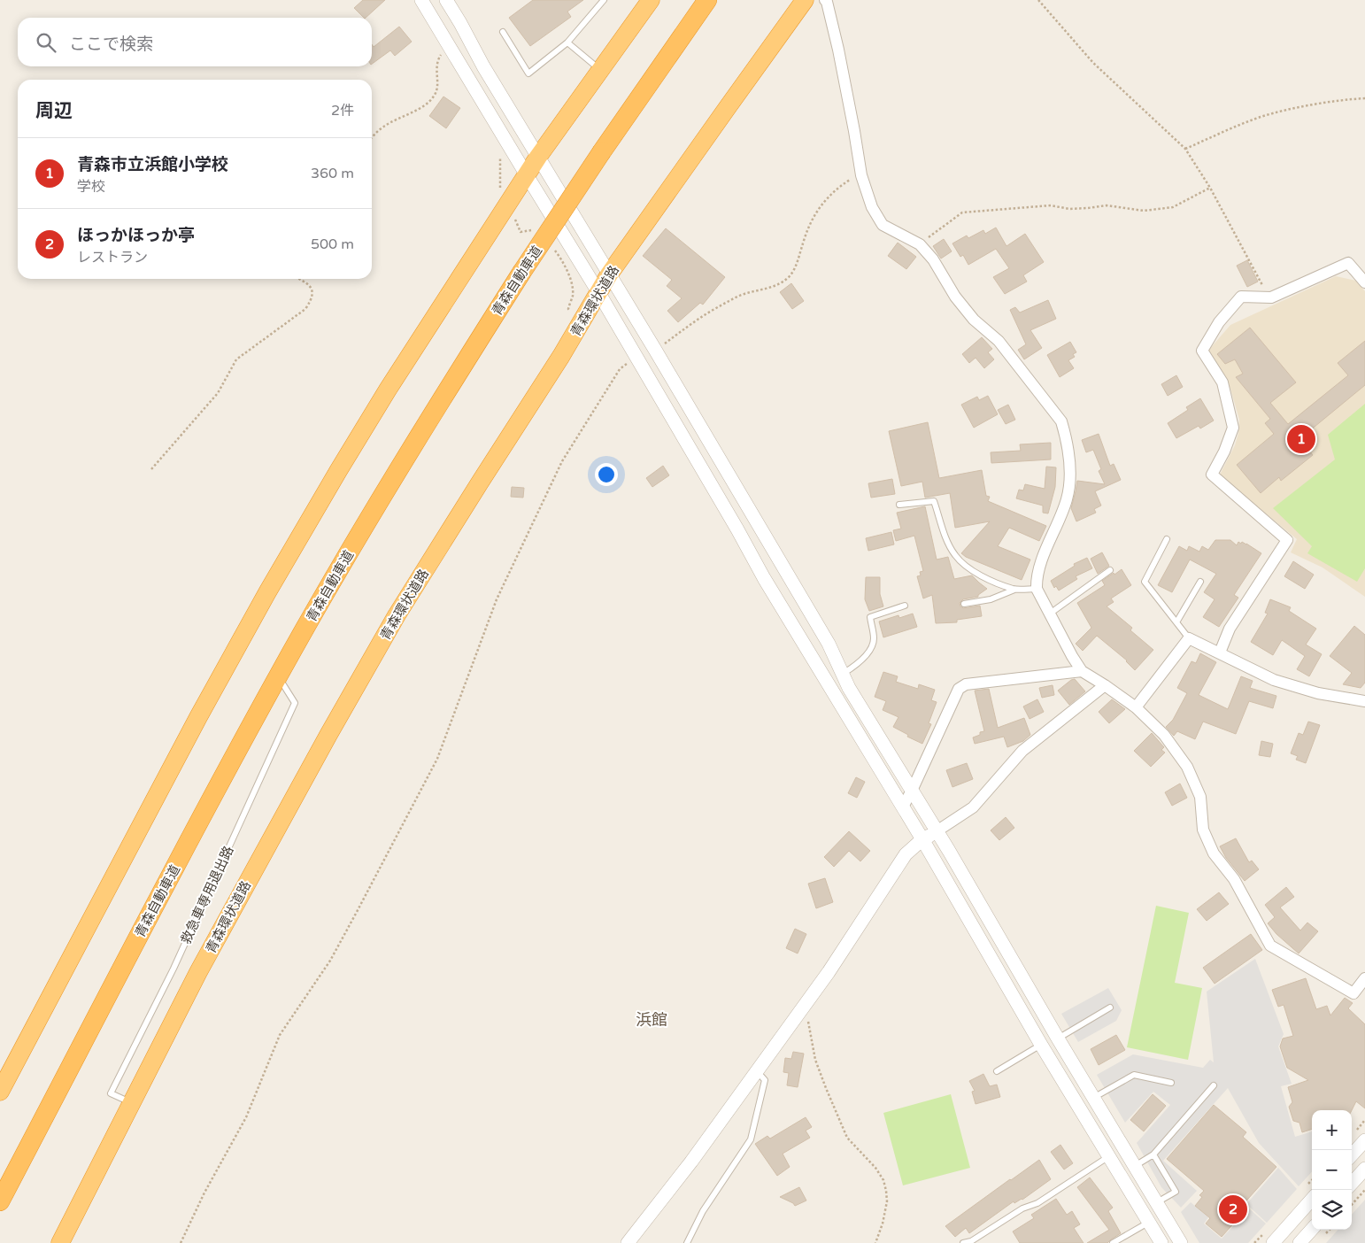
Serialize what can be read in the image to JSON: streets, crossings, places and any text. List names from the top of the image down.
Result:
{
  "streets": {
    "highway": ["青森自動車道", "青森環状道路"],
    "lane": ["救急車専用退出路"]
  },
  "crossings": [
    ["青森自動車道", "救急車専用退出路"],
    ["青森環状道路", "救急車専用退出路"]
  ],
  "districts": ["浜館"],
  "page": {
    "search": "ここで検索",
    "heading": ["周辺", "2件"],
    "list": [
      {
        "mark": "1",
        "name": "青森市立浜館小学校",
        "note": "学校",
        "value": "360 m"
      },
      {
        "mark": "2",
        "name": "ほっかほっか亭",
        "note": "レストラン",
        "value": "500 m"
      }
    ],
    "pins": ["1", "2"],
    "map_buttons": ["+", "−"]
  }
}
